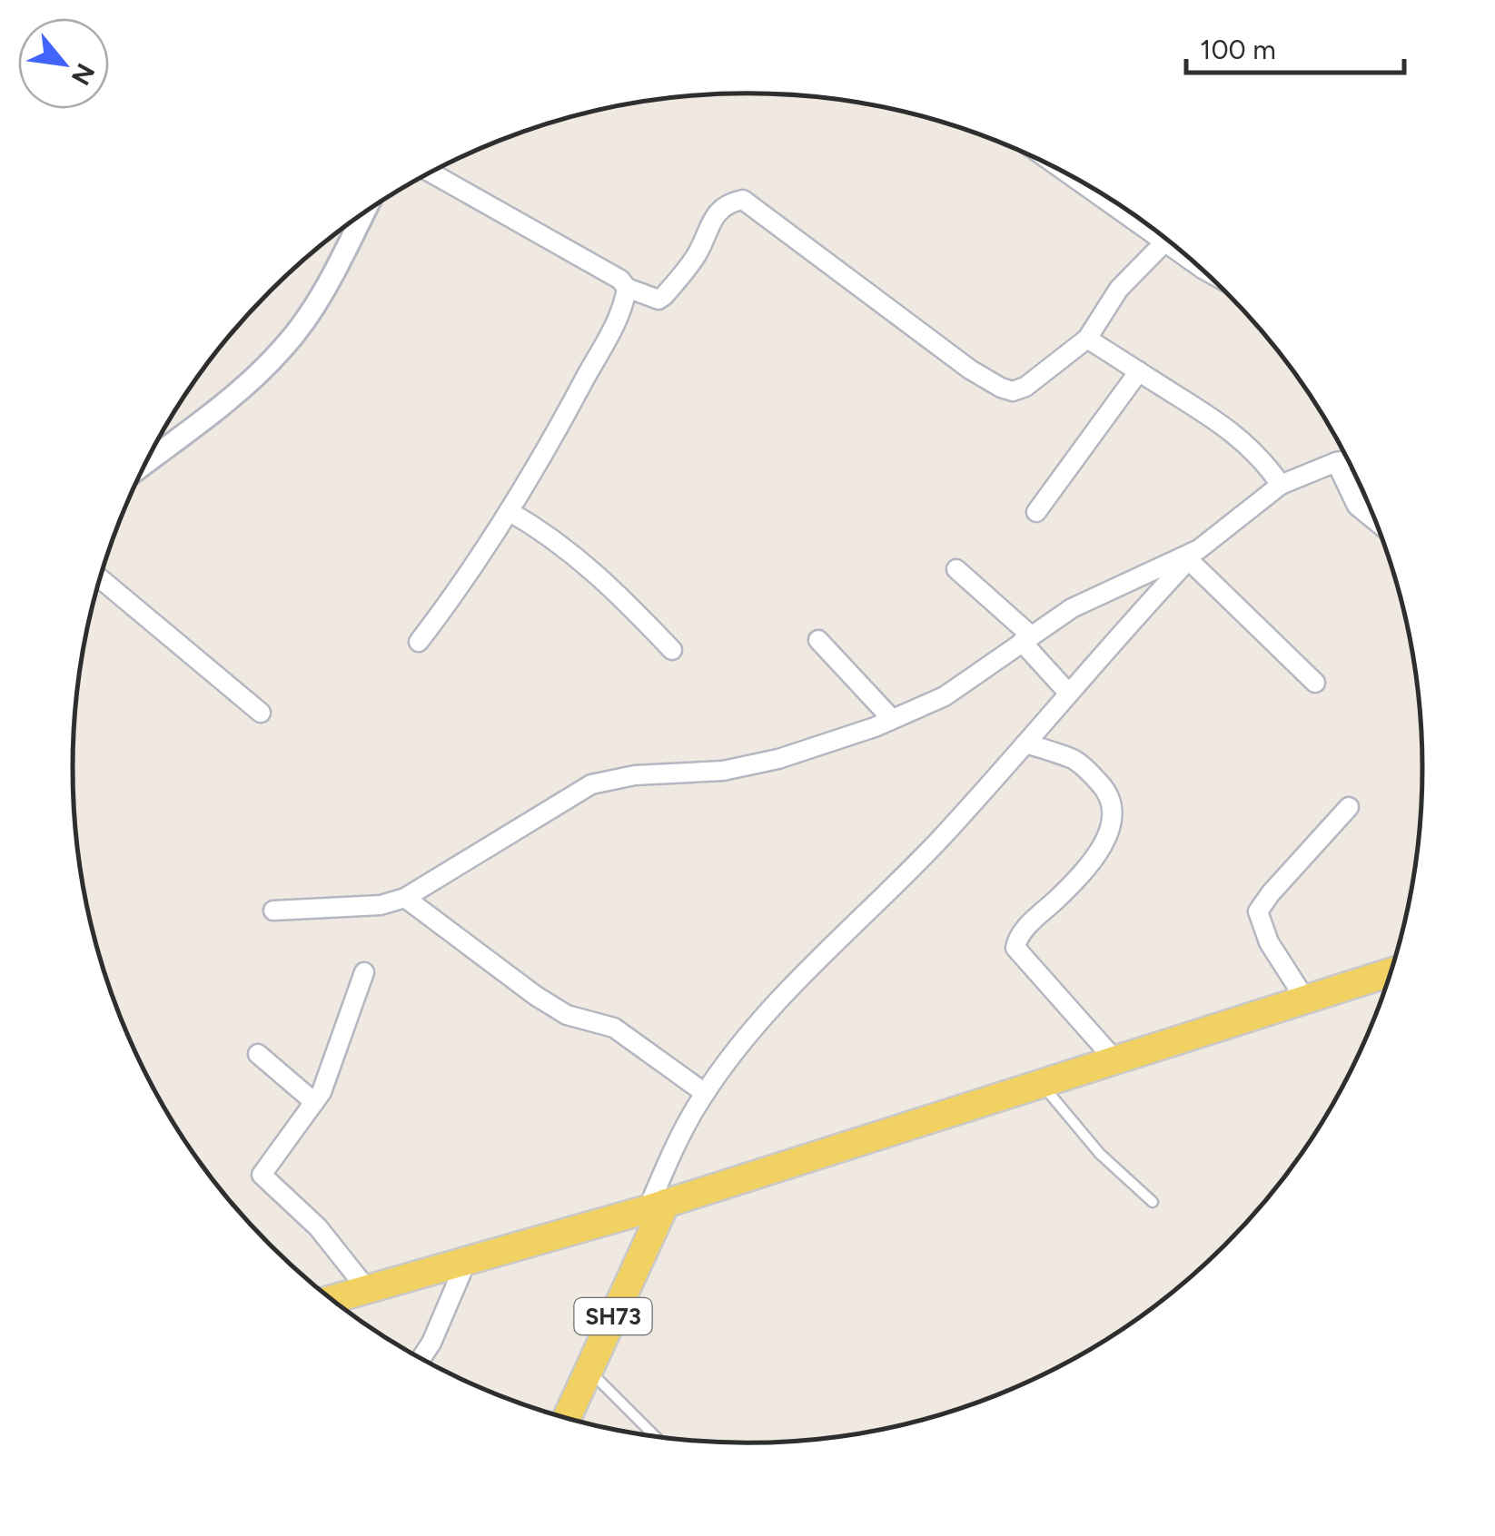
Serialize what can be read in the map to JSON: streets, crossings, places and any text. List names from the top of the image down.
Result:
{
  "streets": {
    "main road": ["SH73"]
  },
  "scale_bar": "100 m",
  "north": "bottom right"
}
